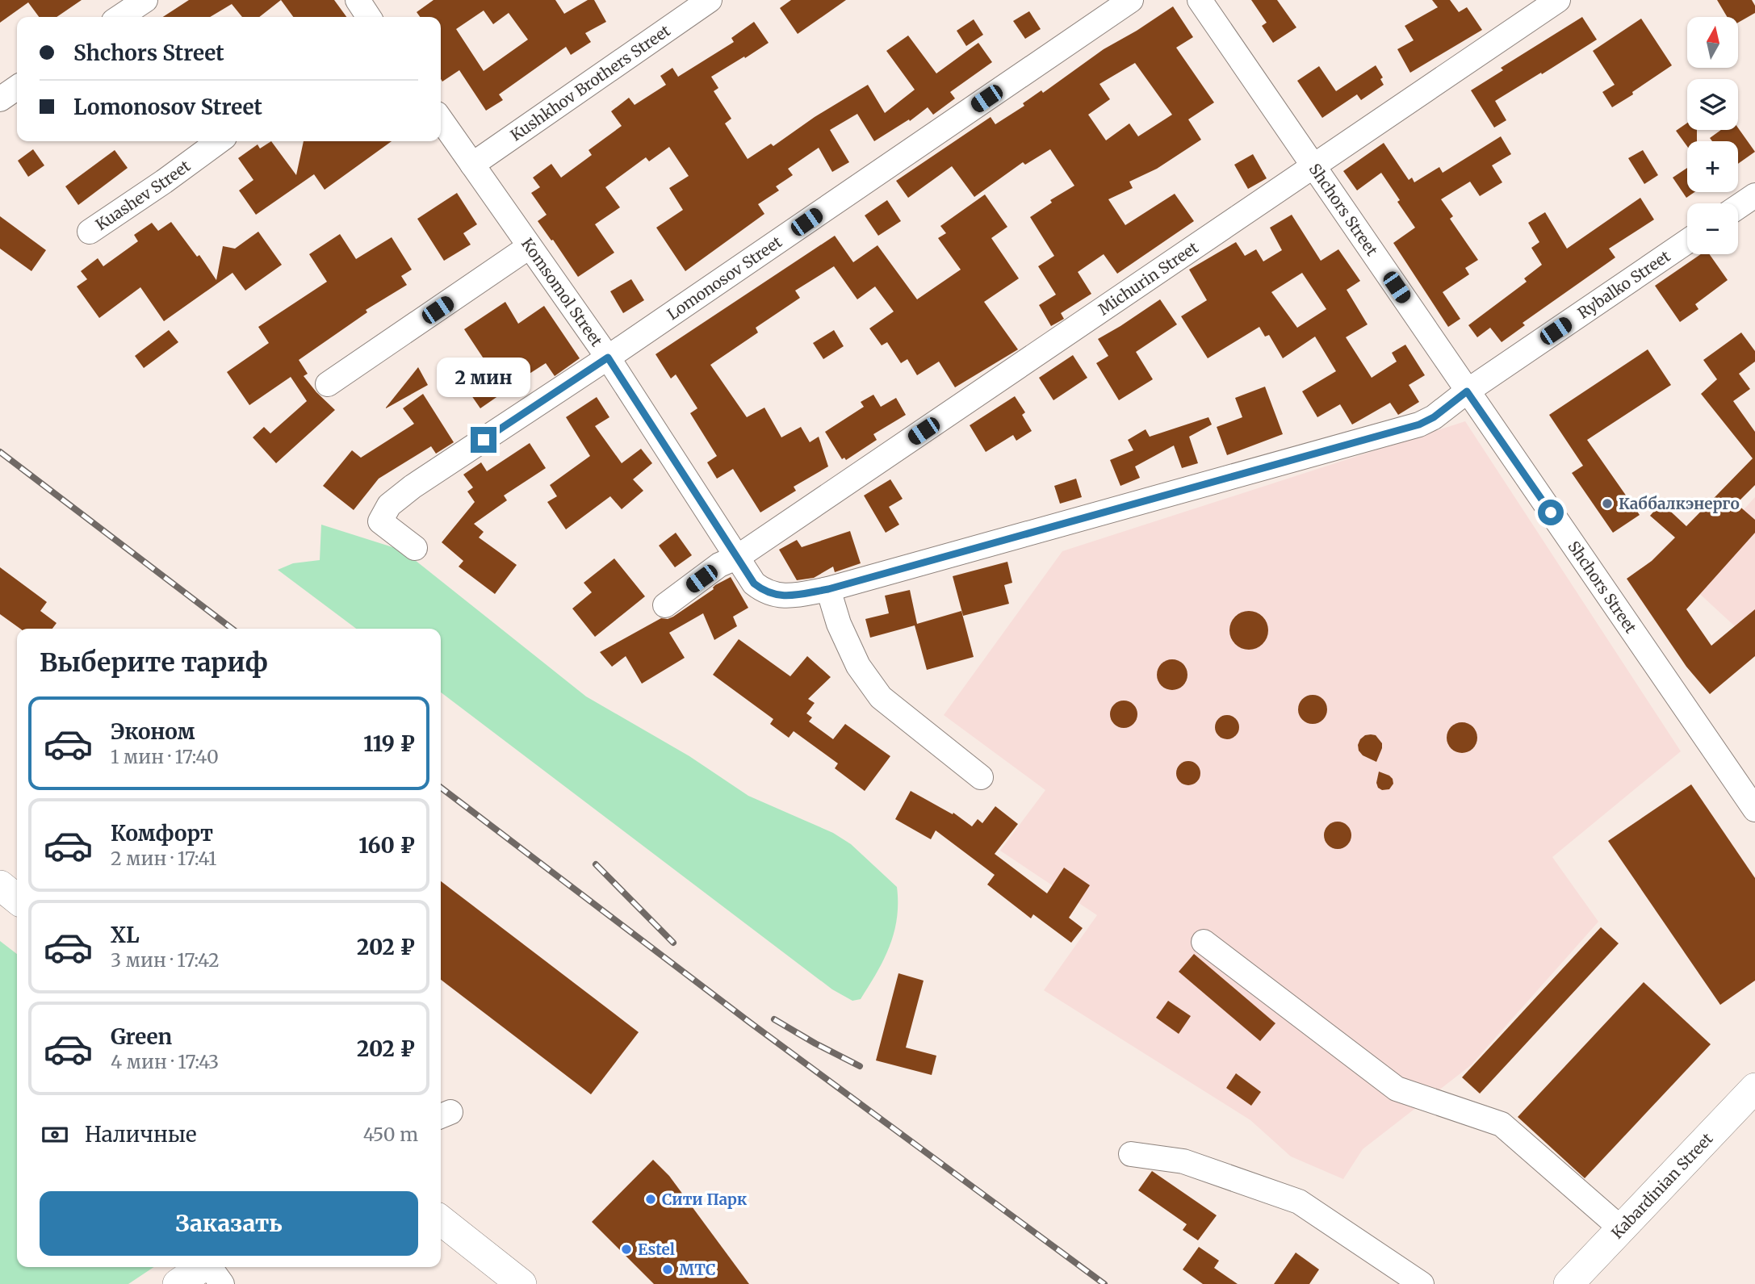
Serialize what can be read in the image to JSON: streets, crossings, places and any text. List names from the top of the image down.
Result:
{
  "streets": {
    "main road": ["Kabardinian Street"],
    "street": [
      "Kushkhov Brothers Street",
      "Kuashev Street",
      "Shchors Street",
      "Lomonosov Street",
      "Michurin Street",
      "Rybalko Street",
      "Komsomol Street"
    ]
  },
  "crossings": [
    ["Kushkhov Brothers Street", "Komsomol Street"],
    ["Shchors Street", "Michurin Street"],
    ["Shchors Street", "Rybalko Street"],
    ["Lomonosov Street", "Komsomol Street"],
    ["Michurin Street", "Rybalko Street"],
    ["Michurin Street", "Komsomol Street"],
    ["Rybalko Street", "Komsomol Street"]
  ],
  "places": [
    "Каббалкэнерго",
    "Сити Парк",
    "Estel",
    "МТС"
  ],
  "north": "top",
  "page": {
    "map_buttons": ["+", "−"],
    "banner": ["Shchors Street", "Lomonosov Street"],
    "bubble": "2 мин",
    "heading": "Выберите тариф",
    "list": [
      {
        "name": "Эконом",
        "note": "1 мин · 17:40",
        "value": "119 ₽"
      },
      {
        "name": "Комфорт",
        "note": "2 мин · 17:41",
        "value": "160 ₽"
      },
      {
        "name": "XL",
        "note": "3 мин · 17:42",
        "value": "202 ₽"
      },
      {
        "name": "Green",
        "note": "4 мин · 17:43",
        "value": "202 ₽"
      }
    ],
    "pay": ["Наличные", "450 m"],
    "buttons": "Заказать"
  }
}
